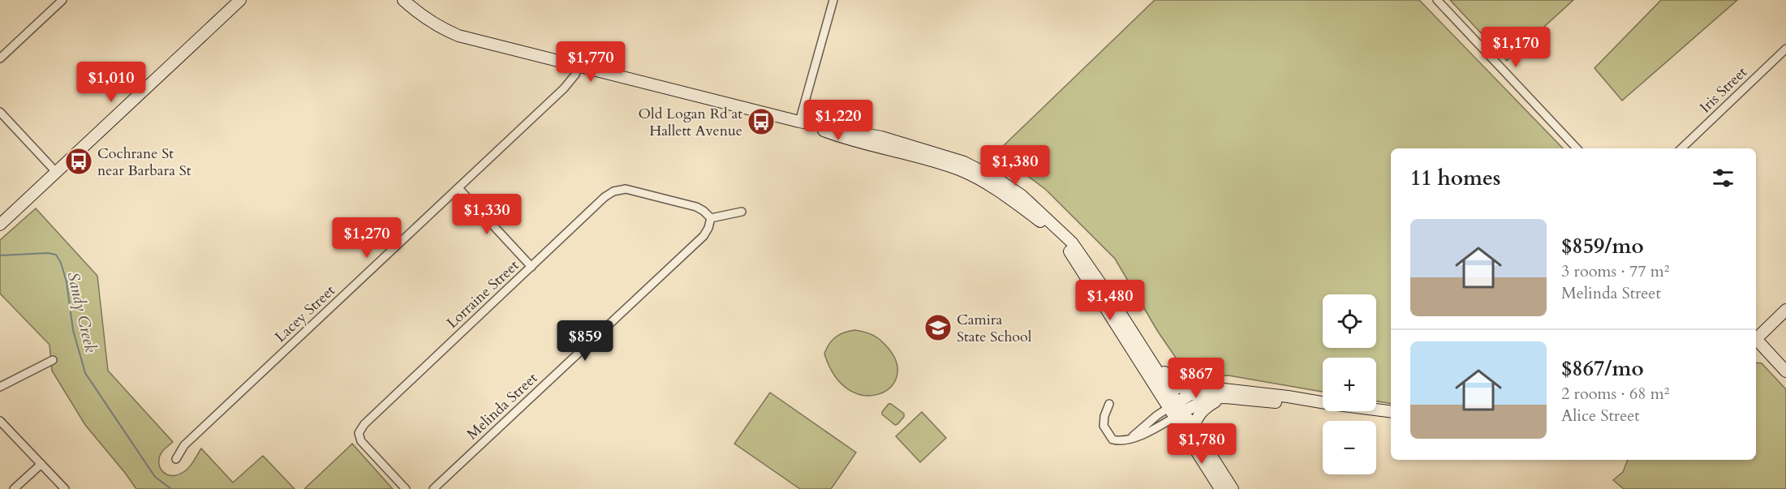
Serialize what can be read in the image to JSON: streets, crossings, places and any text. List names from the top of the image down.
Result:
{
  "streets": {
    "street": [
      "Iris Street",
      "Lorraine Street",
      "Lacey Street",
      "Melinda Street"
    ]
  },
  "crossings": [
    ["Lorraine Street", "Melinda Street"]
  ],
  "water": ["Sandy Creek"],
  "places": {
    "bus stop": ["Old Logan Rd at Hallett Avenue", "Cochrane St near Barbara St"],
    "school or university": ["Camira State School"]
  },
  "page": {
    "price": [
      "$1,170",
      "$1,770",
      "$1,010",
      "$1,220",
      "$1,380",
      "$1,330",
      "$1,270",
      "$1,480",
      "$859",
      "$867",
      "$1,780"
    ],
    "heading": "11 homes",
    "list": [
      {
        "name": "$859/mo",
        "note": "3 rooms · 77 m² · Melinda Street"
      },
      {
        "name": "$867/mo",
        "note": "2 rooms · 68 m² · Alice Street"
      }
    ],
    "map_buttons": ["+", "−"]
  }
}
